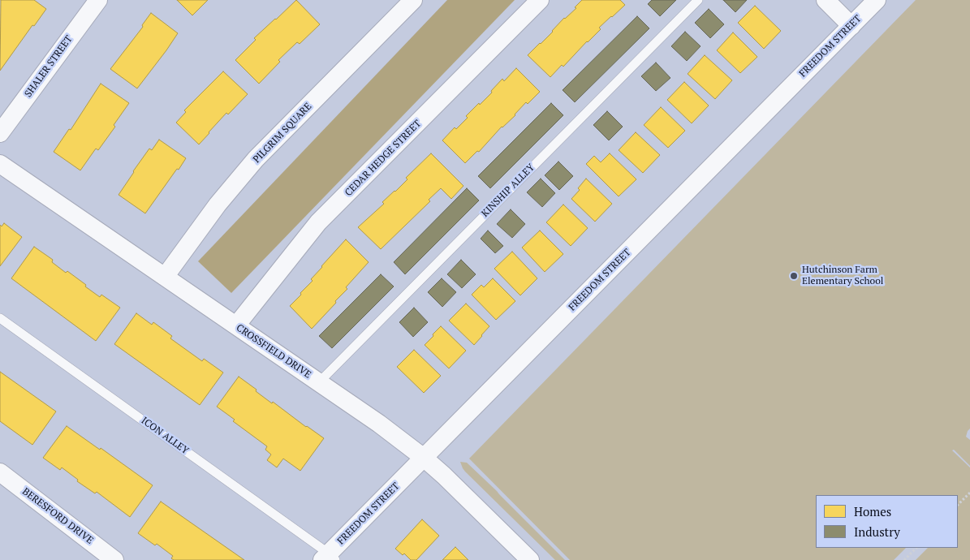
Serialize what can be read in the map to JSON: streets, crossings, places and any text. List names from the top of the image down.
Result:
{
  "streets": {
    "street": [
      "FREEDOM STREET",
      "SHALER STREET",
      "PILGRIM SQUARE",
      "CEDAR HEDGE STREET",
      "CROSSFIELD DRIVE",
      "BERESFORD DRIVE"
    ],
    "lane": ["KINSHIP ALLEY", "ICON ALLEY"]
  },
  "crossings": [
    ["FREEDOM STREET", "CROSSFIELD DRIVE"],
    ["FREEDOM STREET", "ICON ALLEY"],
    ["PILGRIM SQUARE", "CROSSFIELD DRIVE"],
    ["CEDAR HEDGE STREET", "CROSSFIELD DRIVE"],
    ["KINSHIP ALLEY", "CROSSFIELD DRIVE"]
  ],
  "places": ["Hutchinson Farm Elementary School"],
  "legend": ["Homes", "Industry"]
}
